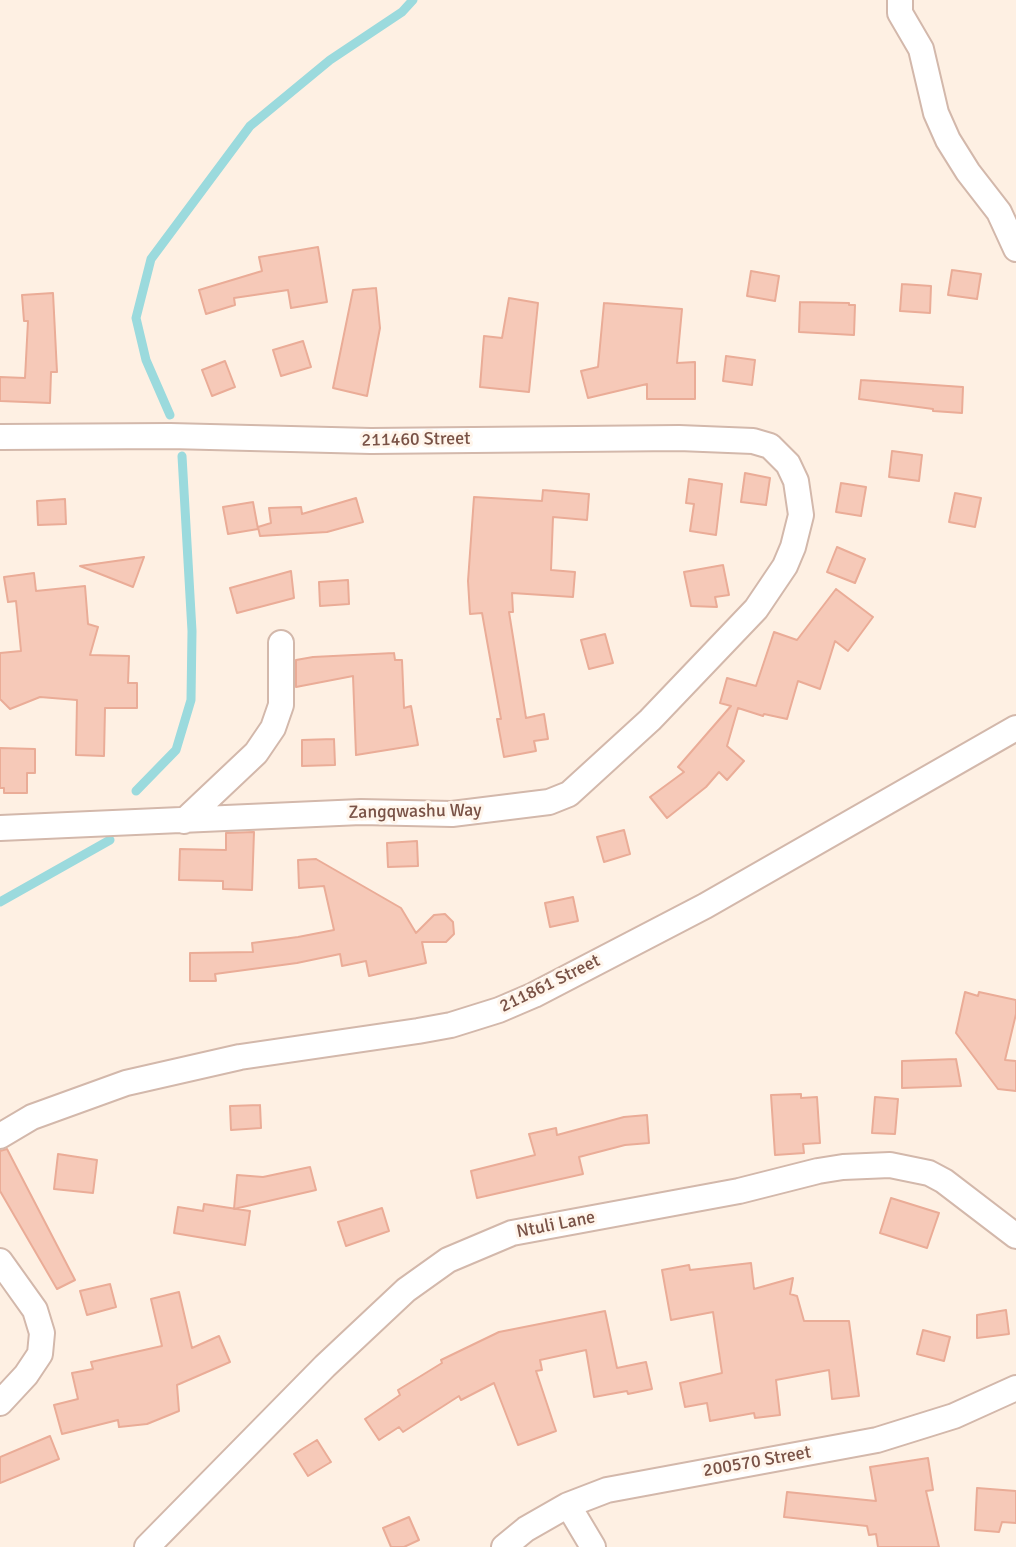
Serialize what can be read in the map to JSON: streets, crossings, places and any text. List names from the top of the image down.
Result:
{
  "streets": {
    "street": [
      "211460 Street",
      "Zangqwashu Way",
      "211861 Street",
      "Ntuli Lane",
      "200570 Street"
    ]
  },
  "crossings": [
    ["211460 Street", "Zangqwashu Way"]
  ]
}
